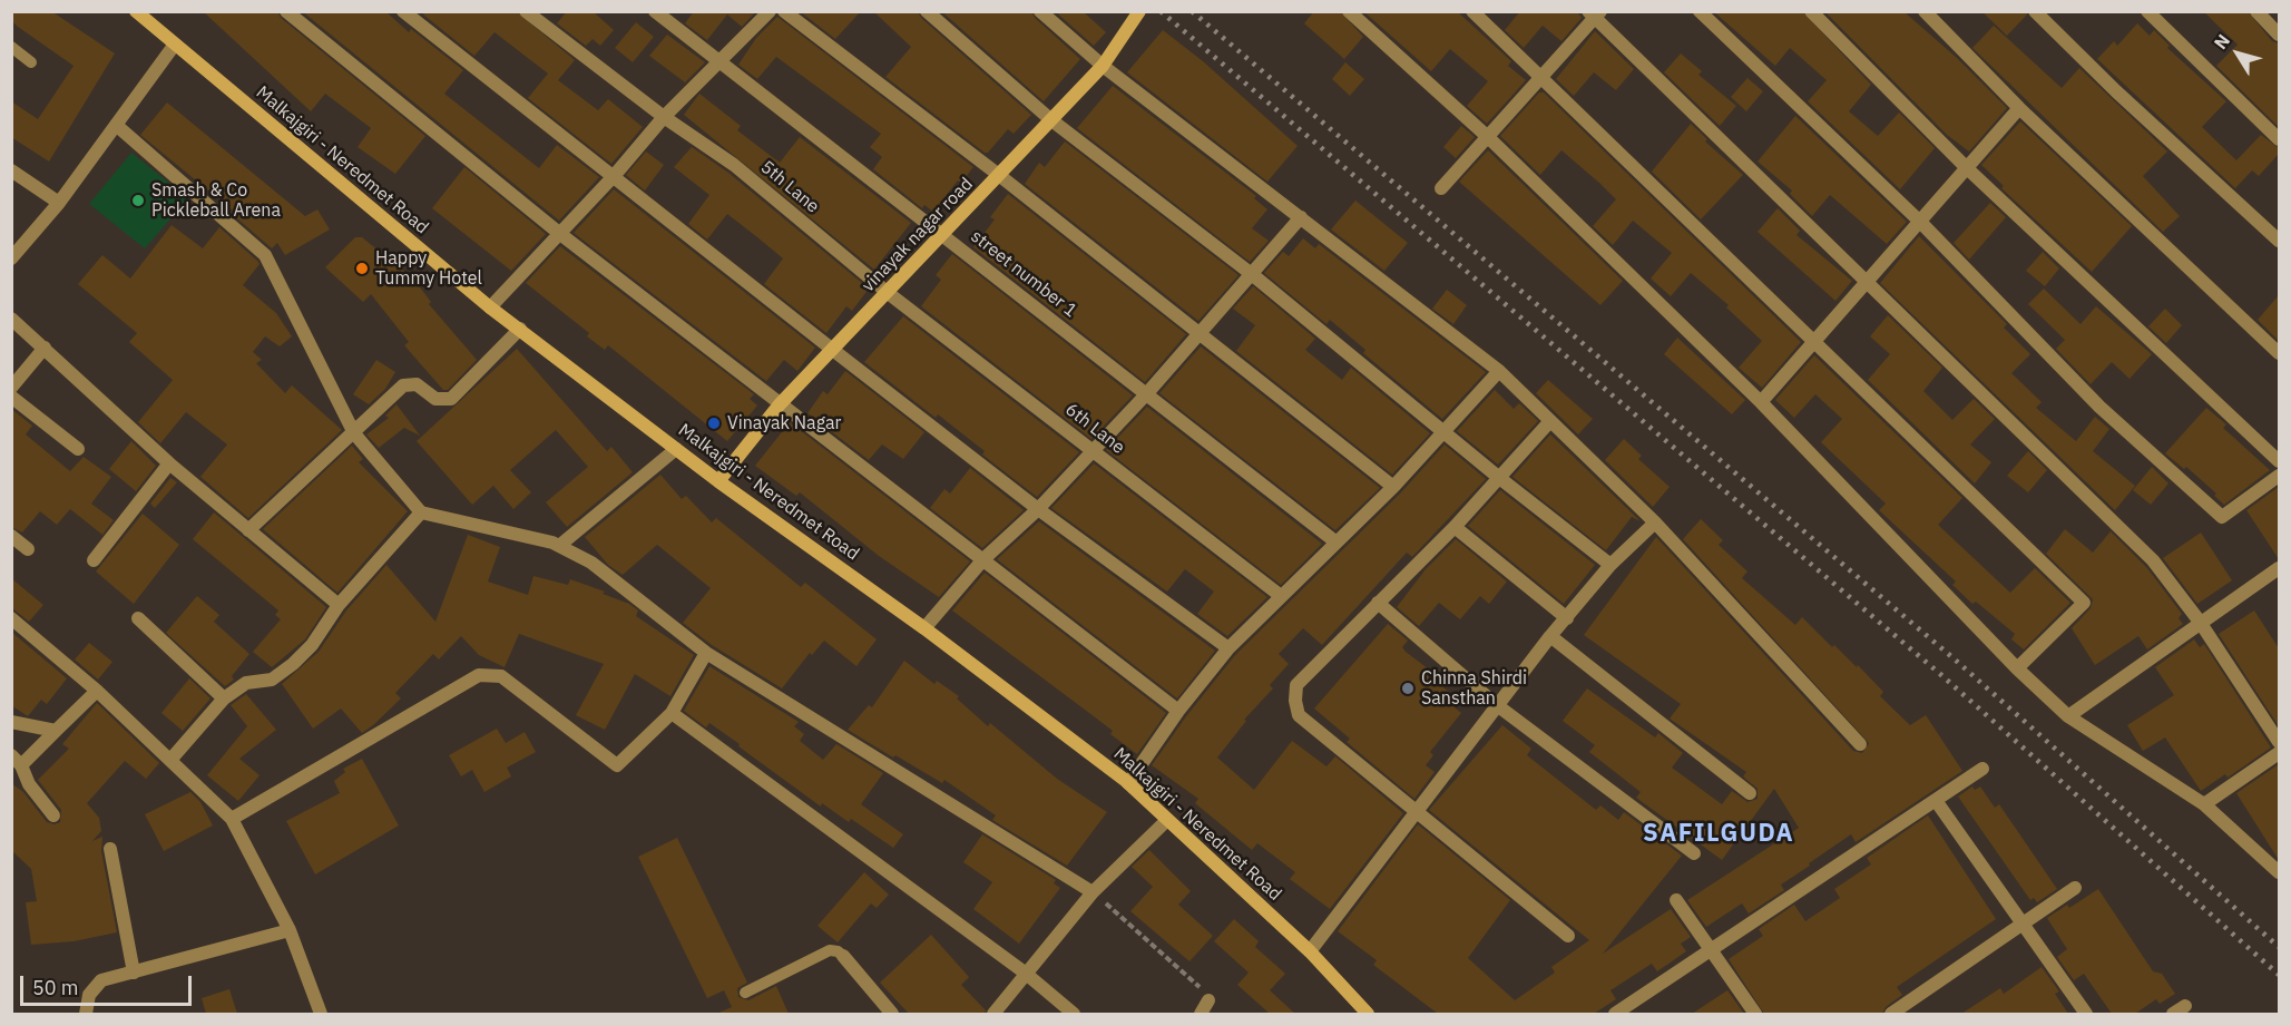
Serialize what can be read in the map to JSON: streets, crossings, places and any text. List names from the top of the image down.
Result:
{
  "streets": {
    "main road": ["Malkajgiri - Neredmet Road", "vinayak nagar road"],
    "street": ["5th Lane", "street number 1", "6th Lane"]
  },
  "crossings": [
    ["Malkajgiri - Neredmet Road", "vinayak nagar road"],
    ["5th Lane", "vinayak nagar road"],
    ["5th Lane", "6th Lane"],
    ["vinayak nagar road", "street number 1"],
    ["vinayak nagar road", "6th Lane"]
  ],
  "districts": ["SAFILGUDA"],
  "places": [
    "Smash & Co Pickleball Arena",
    "Happy Tummy Hotel",
    "Vinayak Nagar",
    "Chinna Shirdi Sansthan"
  ],
  "scale_bar": "50 m",
  "north": "top left"
}
